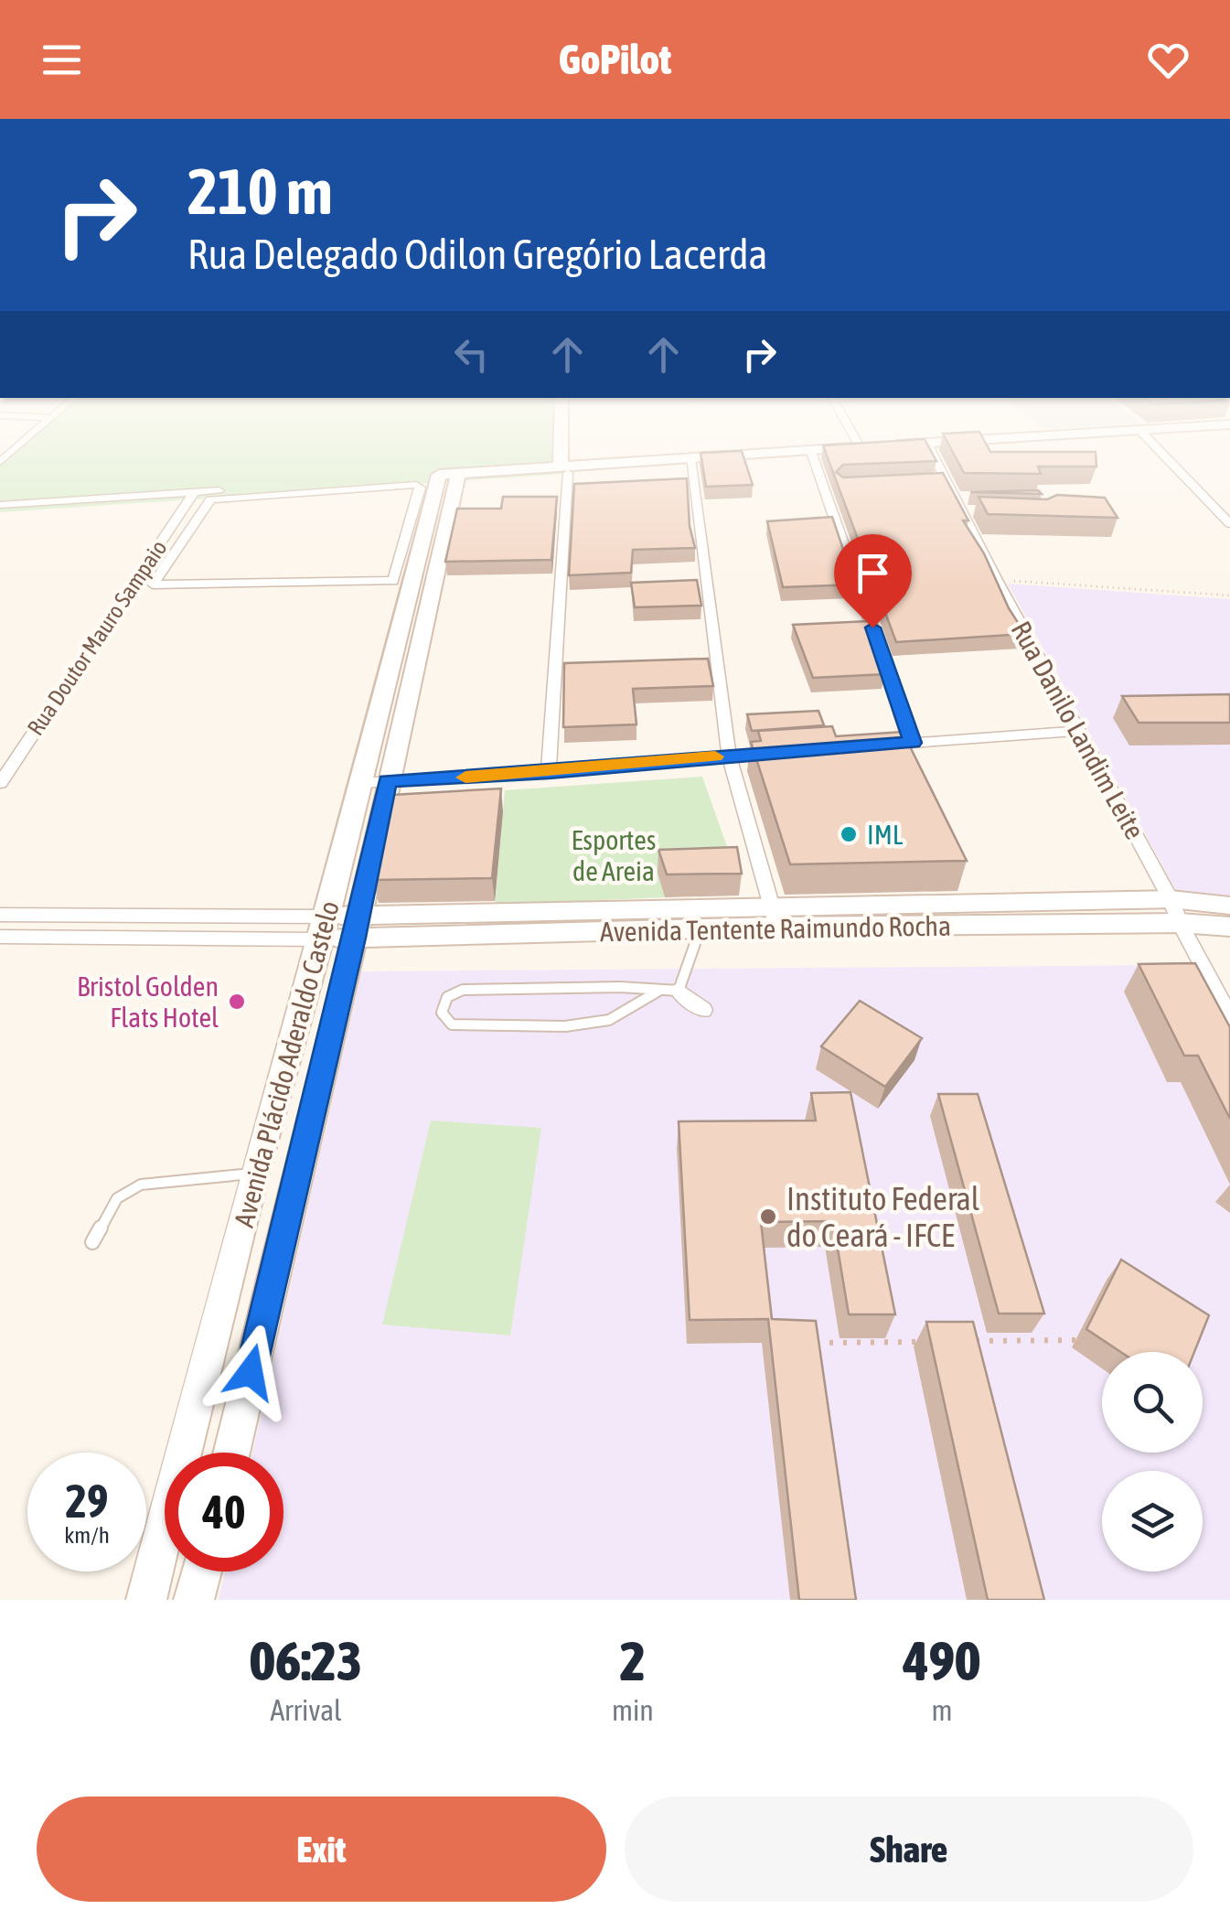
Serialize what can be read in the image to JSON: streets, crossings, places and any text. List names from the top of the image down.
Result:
{
  "streets": {
    "street": [
      "Rua Doutor Mauro Sampaio",
      "Rua Danilo Landim Leite",
      "Avenida Tentente Raimundo Rocha",
      "Avenida Plácido Aderaldo Castelo"
    ]
  },
  "crossings": [
    ["Rua Danilo Landim Leite", "Avenida Tentente Raimundo Rocha"],
    ["Avenida Tentente Raimundo Rocha", "Avenida Plácido Aderaldo Castelo"]
  ],
  "parks": ["Esportes de Areia"],
  "places": ["IML", "Bristol Golden Flats Hotel", "Instituto Federal do Ceará - IFCE"],
  "page": {
    "header": "GoPilot",
    "turn": ["210 m", "Rua Delegado Odilon Gregório Lacerda"],
    "speed": "29 km/h",
    "limit": "40",
    "eta": [
      "06:23",
      "Arrival",
      "2",
      "min",
      "490",
      "m"
    ],
    "buttons": ["Exit", "Share"]
  }
}
